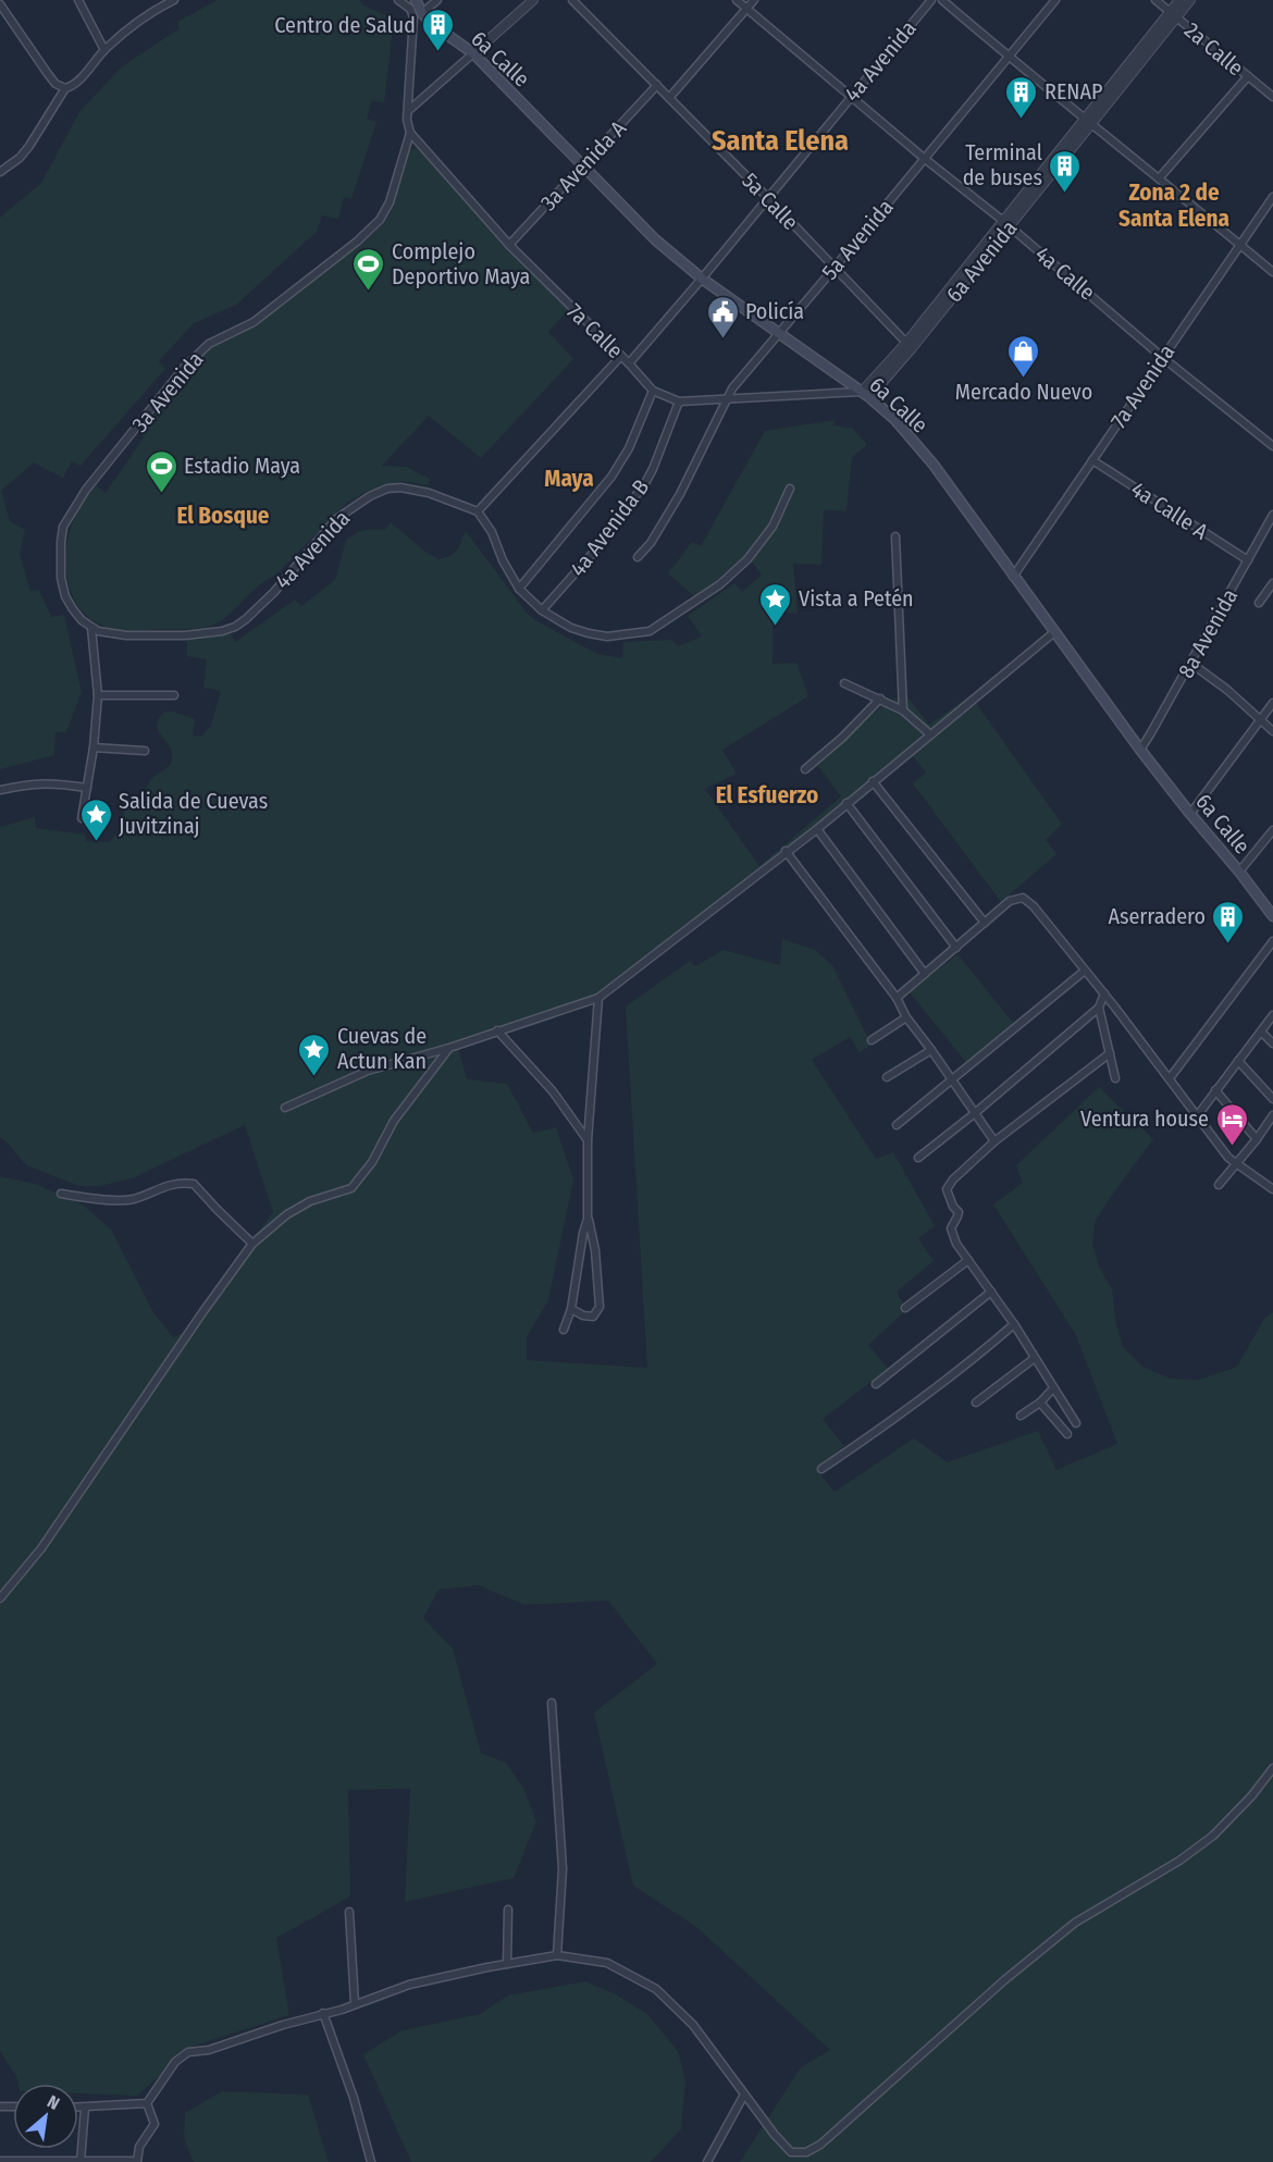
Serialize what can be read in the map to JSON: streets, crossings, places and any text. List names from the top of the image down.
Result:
{
  "streets": {
    "main road": ["6a Calle"],
    "street": [
      "2a Calle",
      "4a Avenida",
      "3a Avenida A",
      "5a Calle",
      "5a Avenida",
      "6a Avenida",
      "4a Calle",
      "7a Calle",
      "7a Avenida",
      "3a Avenida",
      "4a Calle A",
      "4a Avenida B",
      "8a Avenida"
    ]
  },
  "crossings": [
    ["2a Calle", "6a Avenida"],
    ["6a Calle", "4a Avenida"],
    ["6a Calle", "3a Avenida A"],
    ["6a Calle", "5a Avenida"],
    ["6a Calle", "6a Avenida"],
    ["6a Calle", "7a Calle"],
    ["6a Calle", "7a Avenida"],
    ["6a Calle", "8a Avenida"],
    ["4a Avenida", "5a Calle"],
    ["4a Avenida", "4a Calle"],
    ["4a Avenida", "7a Calle"],
    ["4a Avenida", "3a Avenida"],
    ["3a Avenida A", "5a Calle"],
    ["3a Avenida A", "7a Calle"],
    ["5a Calle", "5a Avenida"],
    ["5a Calle", "6a Avenida"],
    ["5a Avenida", "4a Calle"],
    ["5a Avenida", "7a Calle"],
    ["6a Avenida", "4a Calle"],
    ["6a Avenida", "7a Calle"],
    ["4a Calle", "7a Avenida"],
    ["7a Calle", "3a Avenida"],
    ["7a Calle", "4a Avenida B"],
    ["7a Avenida", "4a Calle A"],
    ["4a Calle A", "8a Avenida"]
  ],
  "districts": [
    "Santa Elena",
    "Zona 2 de Santa Elena",
    "Maya",
    "El Bosque",
    "El Esfuerzo"
  ],
  "places": {
    "building": [
      "Centro de Salud",
      "RENAP",
      "Terminal de buses",
      "Aserradero"
    ],
    "sports": ["Complejo Deportivo Maya", "Estadio Maya"],
    "public building": ["Policía"],
    "shop": ["Mercado Nuevo"],
    "place": ["Vista a Petén", "Salida de Cuevas Juvitzinaj", "Cuevas de Actun Kan"],
    "hotel": ["Ventura house"]
  },
  "north": "top right"
}
